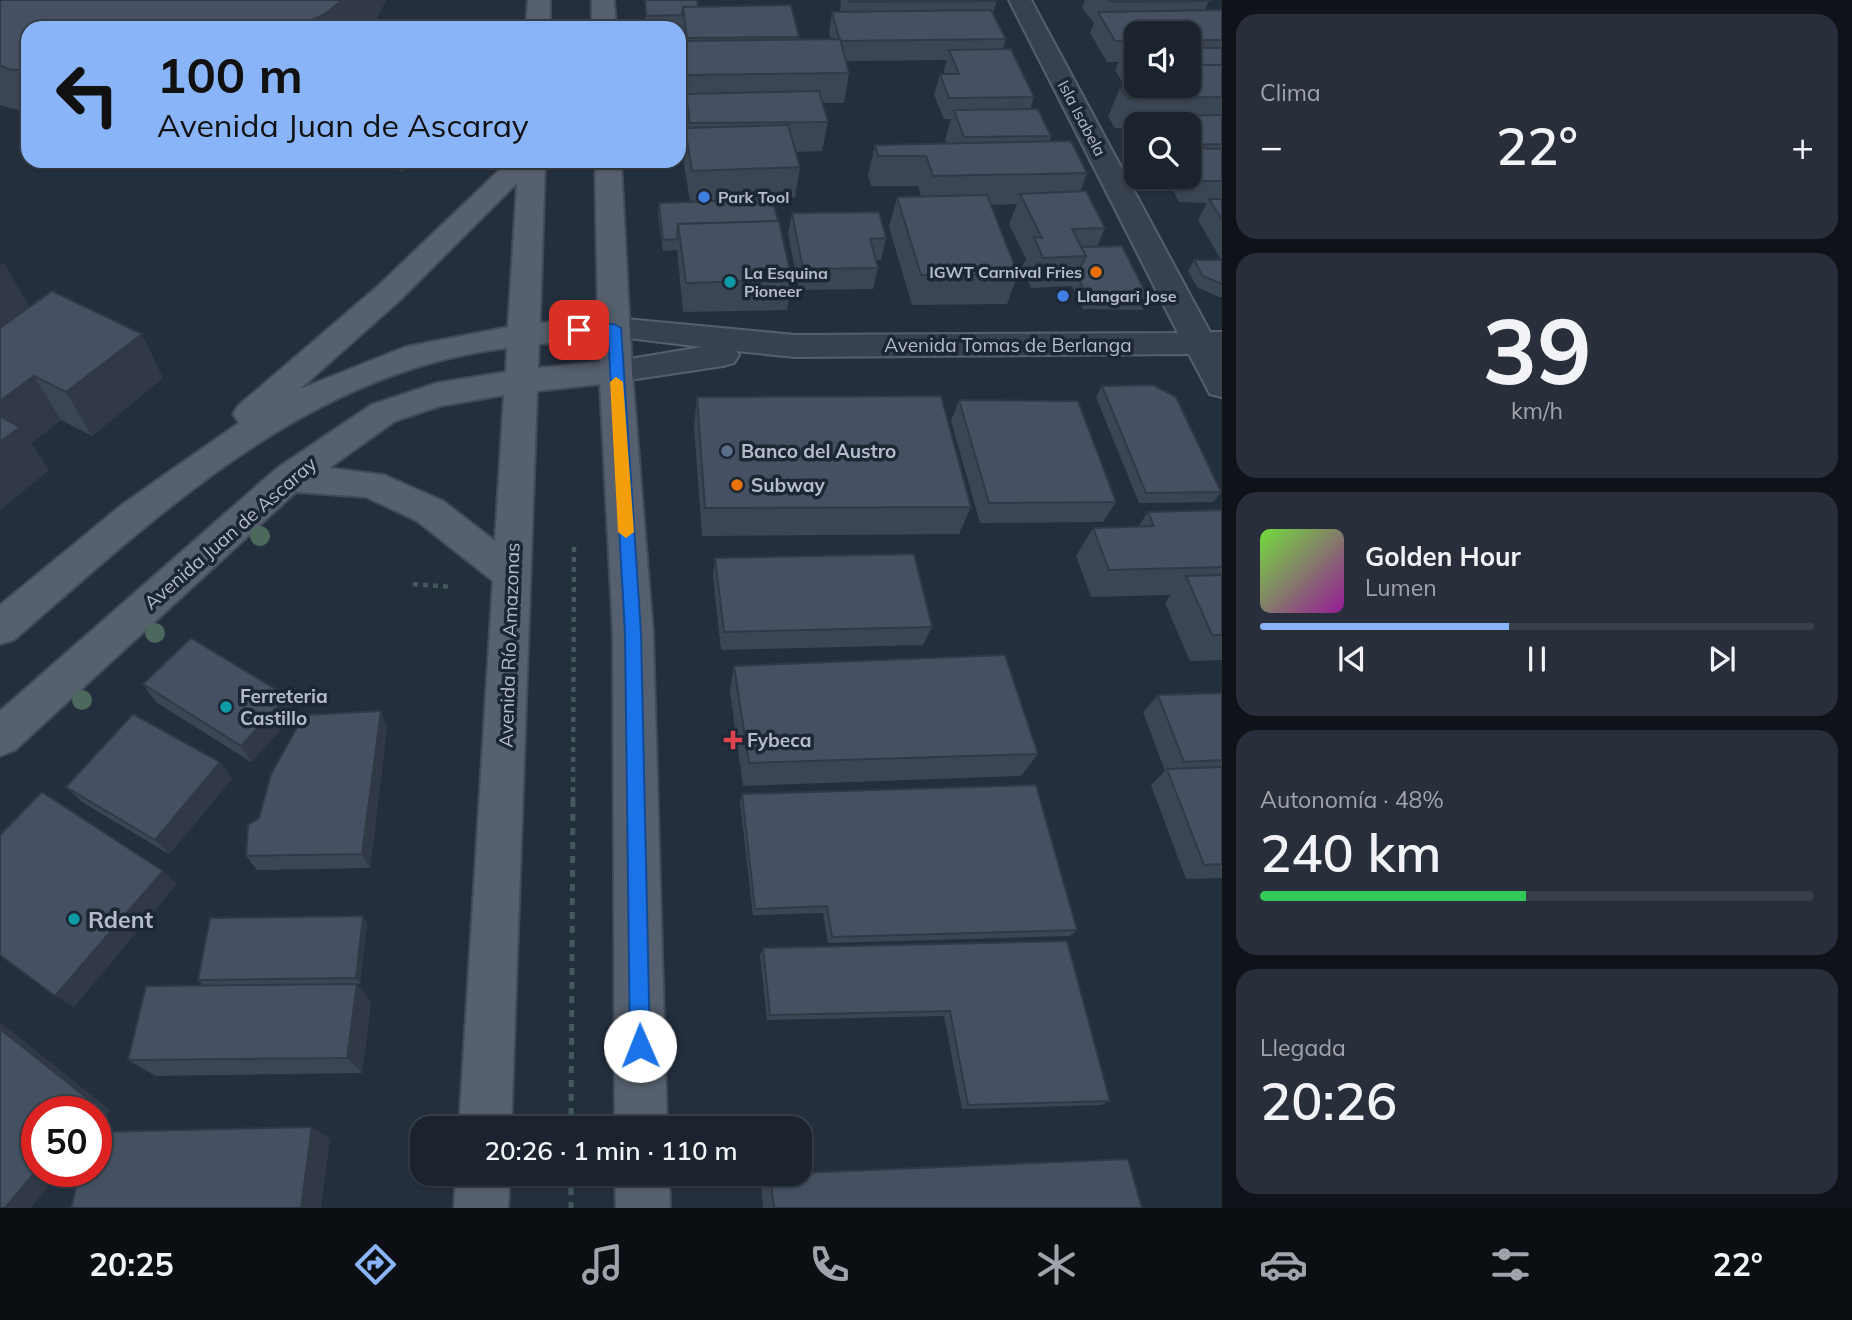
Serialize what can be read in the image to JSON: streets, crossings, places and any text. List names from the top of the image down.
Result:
{
  "streets": {
    "main road": ["Avenida Juan de Ascaray", "Avenida Río Amazonas"],
    "street": ["Isla Isabela", "Avenida Tomas de Berlanga"]
  },
  "crossings": [
    ["Isla Isabela", "Avenida Tomas de Berlanga"],
    ["Avenida Tomas de Berlanga", "Avenida Juan de Ascaray"],
    ["Avenida Juan de Ascaray", "Avenida Río Amazonas"]
  ],
  "places": {
    "other": [
      "Park Tool",
      "IGWT Carnival Fries",
      "La Esquina Pioneer",
      "Llangari Jose",
      "Banco del Austro",
      "Subway",
      "Ferreteria Castillo",
      "Rdent"
    ],
    "health": ["Fybeca"]
  },
  "page": {
    "tile": [
      "Clima",
      ["39", "km/h"],
      ["Autonomía · 48%", "240 km"],
      ["Llegada", "20:26"]
    ],
    "turn": ["100 m", "Avenida Juan de Ascaray"],
    "heat": ["−", "22°", "+"],
    "song": ["Golden Hour", "Lumen"],
    "limit": "50",
    "trip": "20:26 · 1 min · 110 m",
    "tabs": ["20:25", "22°"]
  }
}
